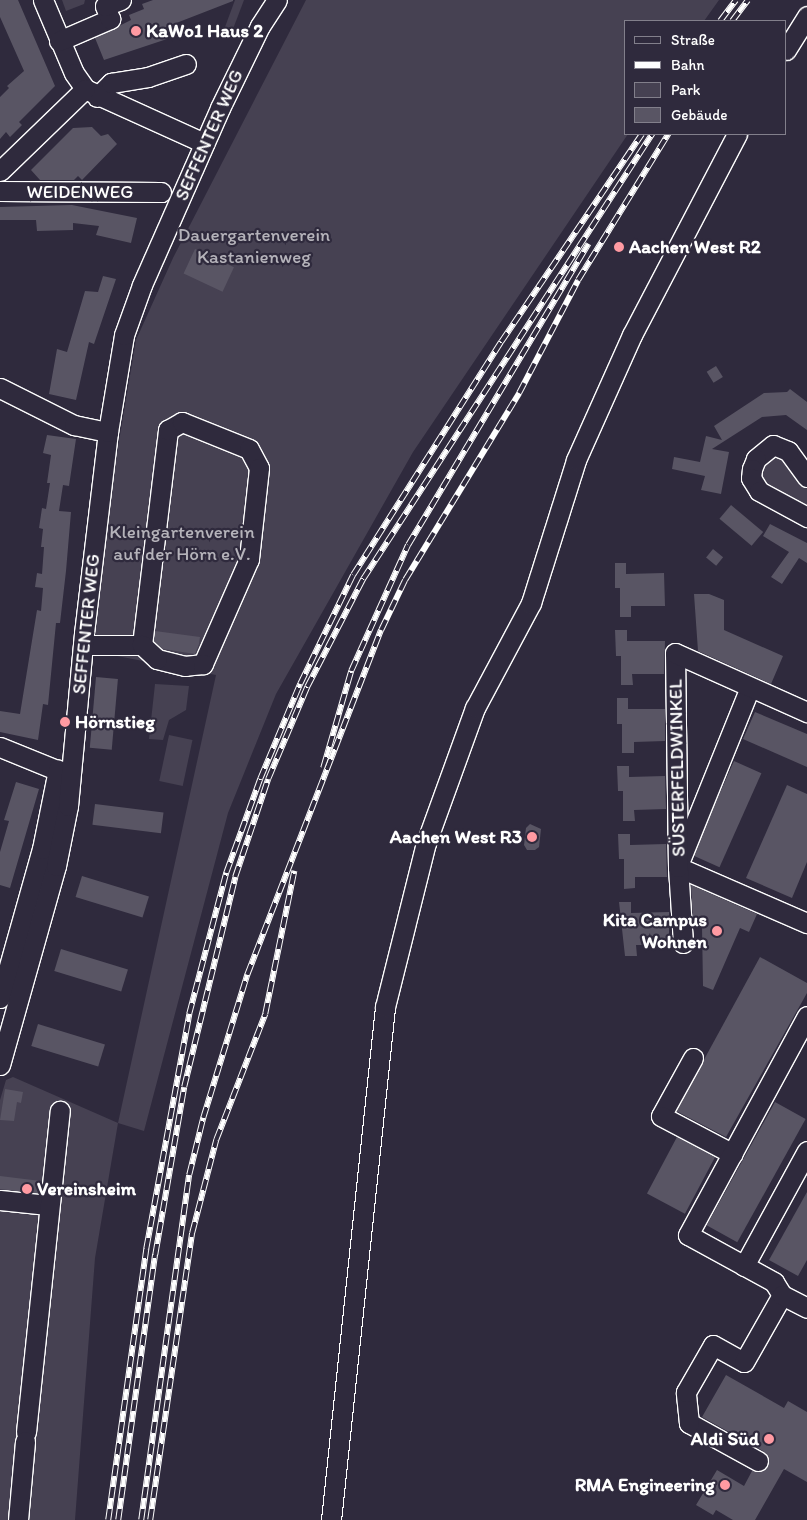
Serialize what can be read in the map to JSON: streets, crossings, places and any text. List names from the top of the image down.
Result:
{
  "streets": {
    "street": ["SEFFENTER WEG", "WEIDENWEG", "SÜSTERFELDWINKEL"]
  },
  "parks": ["Dauergartenverein Kastanienweg", "Kleingartenverein auf der Hörn e.V."],
  "places": [
    "KaWo1 Haus 2",
    "Aachen West R2",
    "Hörnstieg",
    "Aachen West R3",
    "Kita Campus Wohnen",
    "Vereinsheim",
    "Aldi Süd",
    "RMA Engineering"
  ],
  "legend": [
    "Straße",
    "Bahn",
    "Park",
    "Gebäude"
  ]
}
